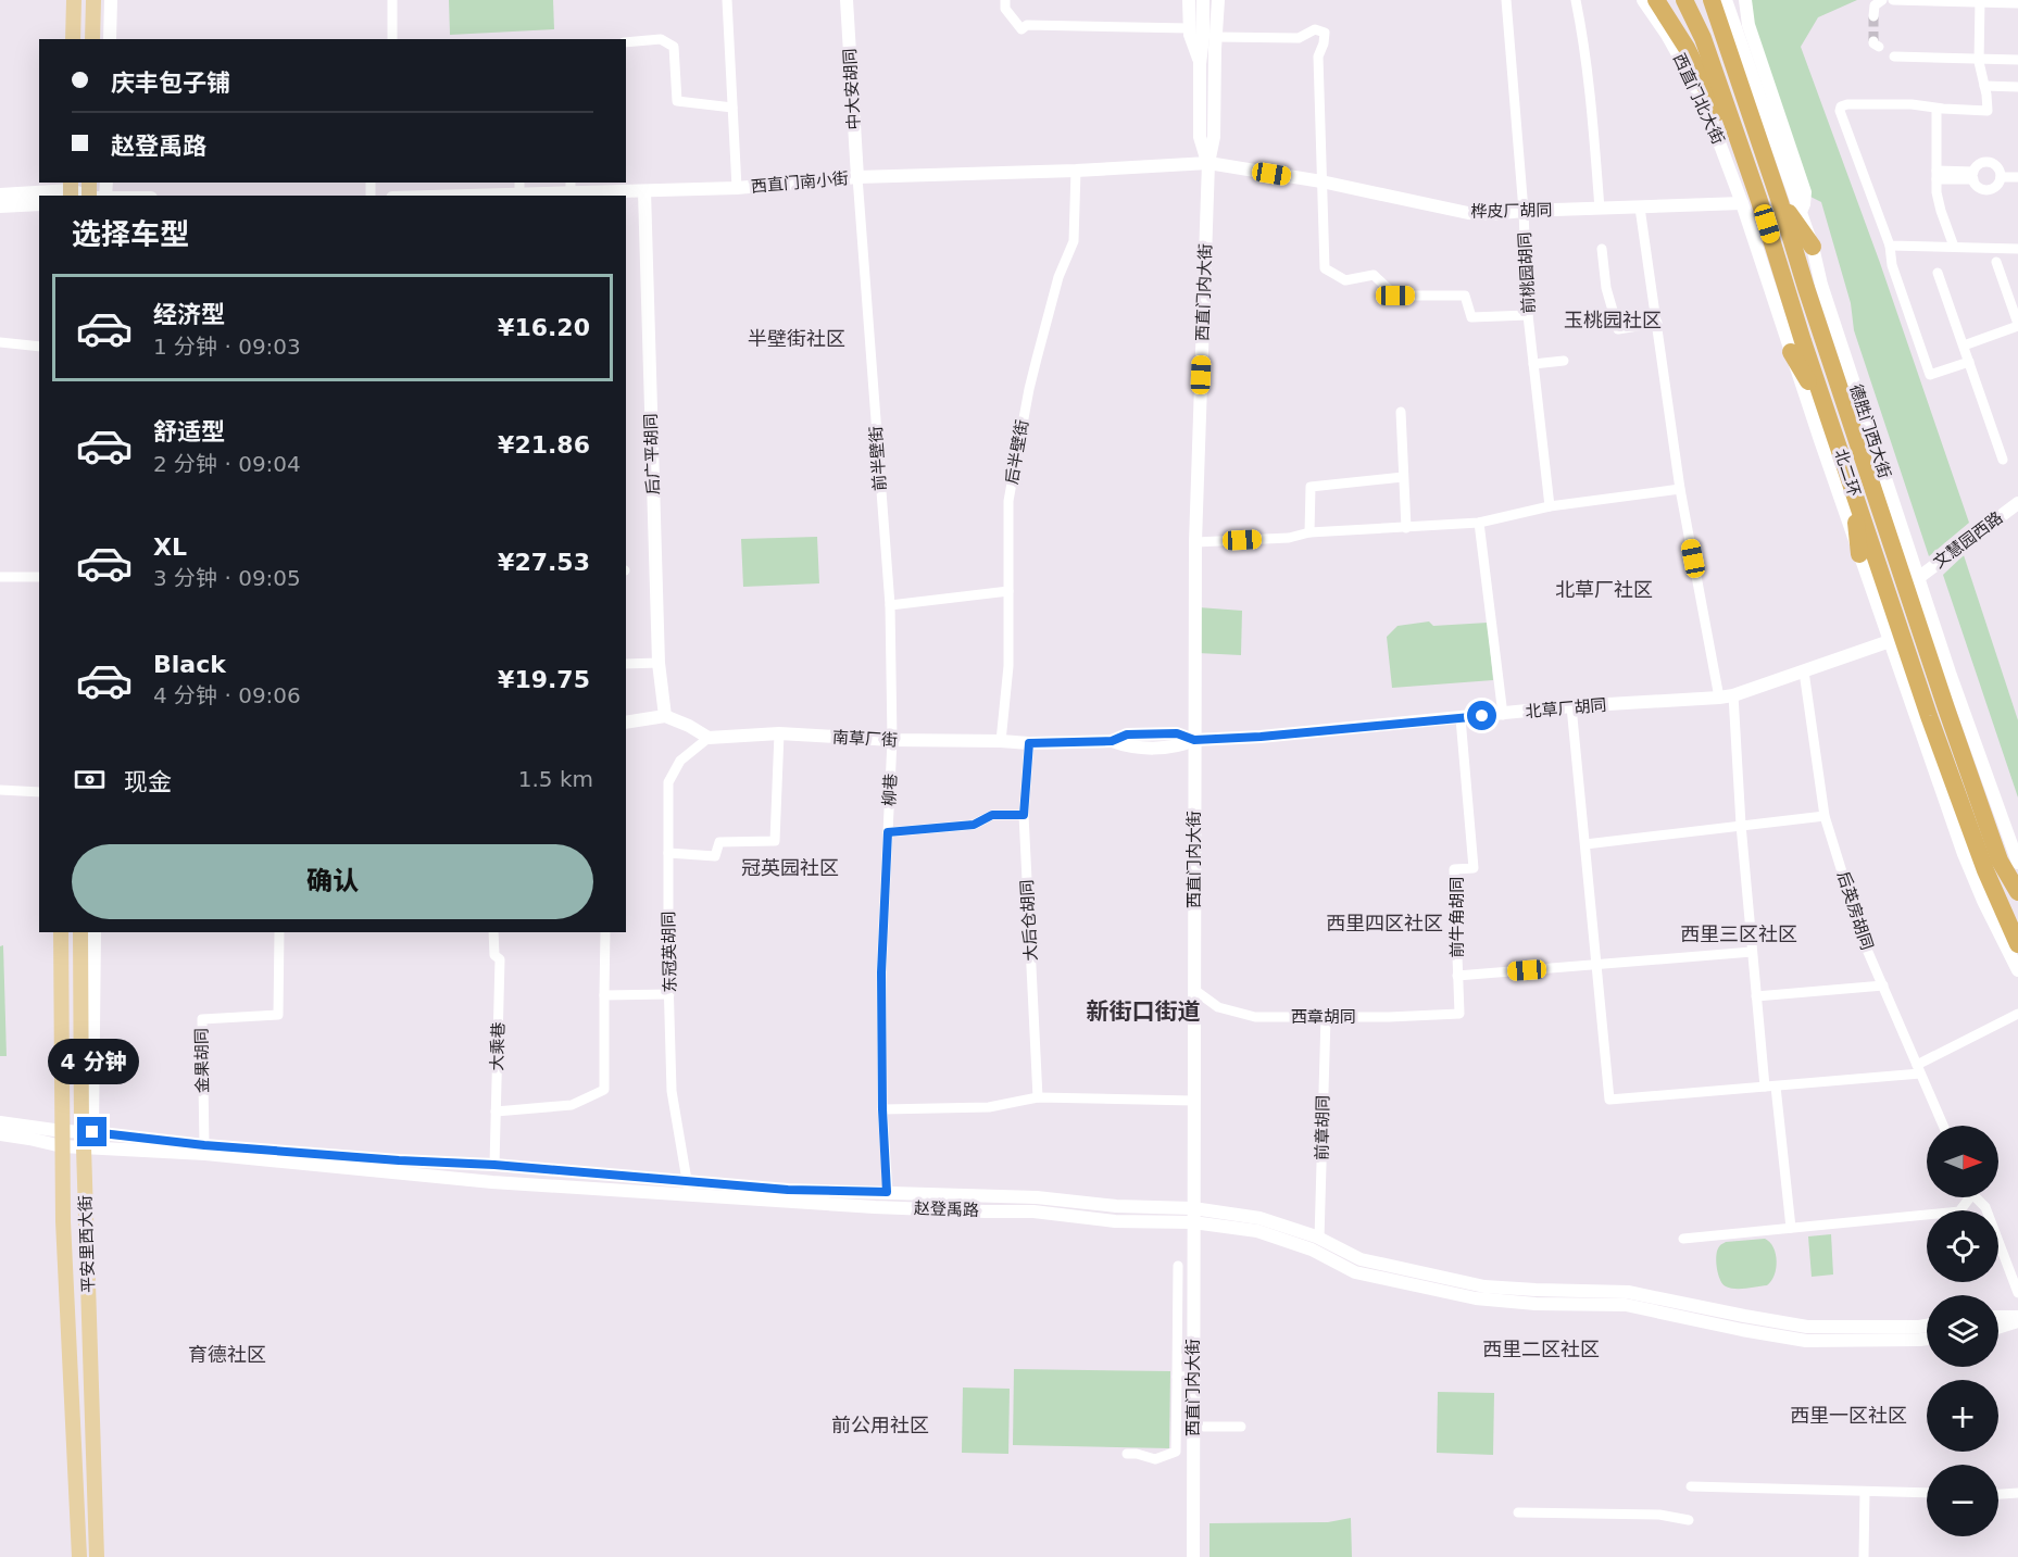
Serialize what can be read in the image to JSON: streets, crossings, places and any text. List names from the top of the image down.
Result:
{
  "streets": {
    "highway": ["北二环"],
    "main road": ["平安里西大街"],
    "street": [
      "中大安胡同",
      "西直门北大街",
      "西直门南小街",
      "桦皮厂胡同",
      "前桃园胡同",
      "西直门内大街",
      "德胜门西大街",
      "后半壁街",
      "后广平胡同",
      "前半壁街",
      "文慧园西路",
      "北草厂胡同",
      "南草厂街",
      "柳巷",
      "后英房胡同",
      "前牛角胡同",
      "大后仓胡同",
      "东冠英胡同",
      "西章胡同",
      "大乘巷",
      "金果胡同",
      "前章胡同",
      "赵登禹路"
    ]
  },
  "crossings": [
    ["中大安胡同", "西直门南小街"],
    ["中大安胡同", "前半壁街"],
    ["西直门北大街", "桦皮厂胡同"],
    ["西直门北大街", "北二环"],
    ["西直门南小街", "桦皮厂胡同"],
    ["西直门南小街", "西直门内大街"],
    ["西直门南小街", "后半壁街"],
    ["西直门南小街", "后广平胡同"],
    ["西直门南小街", "前半壁街"],
    ["桦皮厂胡同", "前桃园胡同"],
    ["桦皮厂胡同", "西直门内大街"],
    ["桦皮厂胡同", "北二环"],
    ["西直门内大街", "北草厂胡同"],
    ["西直门内大街", "南草厂街"],
    ["西直门内大街", "西章胡同"],
    ["西直门内大街", "赵登禹路"],
    ["德胜门西大街", "文慧园西路"],
    ["后半壁街", "南草厂街"],
    ["前半壁街", "南草厂街"],
    ["前半壁街", "柳巷"],
    ["北草厂胡同", "南草厂街"],
    ["北草厂胡同", "后英房胡同"],
    ["北草厂胡同", "前牛角胡同"],
    ["南草厂街", "柳巷"],
    ["南草厂街", "大后仓胡同"],
    ["南草厂街", "东冠英胡同"],
    ["柳巷", "赵登禹路"],
    ["前牛角胡同", "西章胡同"],
    ["东冠英胡同", "赵登禹路"],
    ["西章胡同", "前章胡同"],
    ["大乘巷", "赵登禹路"],
    ["金果胡同", "赵登禹路"],
    ["前章胡同", "赵登禹路"],
    ["赵登禹路", "平安里西大街"]
  ],
  "districts": [
    "玉桃园社区",
    "半壁街社区",
    "北草厂社区",
    "冠英园社区",
    "西里四区社区",
    "西里三区社区",
    "新街口街道",
    "西里二区社区",
    "育德社区",
    "西里一区社区",
    "前公用社区"
  ],
  "north": "right",
  "page": {
    "banner": ["庆丰包子铺", "赵登禹路"],
    "heading": "选择车型",
    "list": [
      {
        "name": "经济型",
        "note": "1 分钟 · 09:03",
        "value": "¥16.20"
      },
      {
        "name": "舒适型",
        "note": "2 分钟 · 09:04",
        "value": "¥21.86"
      },
      {
        "name": "XL",
        "note": "3 分钟 · 09:05",
        "value": "¥27.53"
      },
      {
        "name": "Black",
        "note": "4 分钟 · 09:06",
        "value": "¥19.75"
      }
    ],
    "pay": ["现金", "1.5 km"],
    "buttons": "确认",
    "bubble": "4 分钟",
    "map_buttons": ["+", "−"]
  }
}
